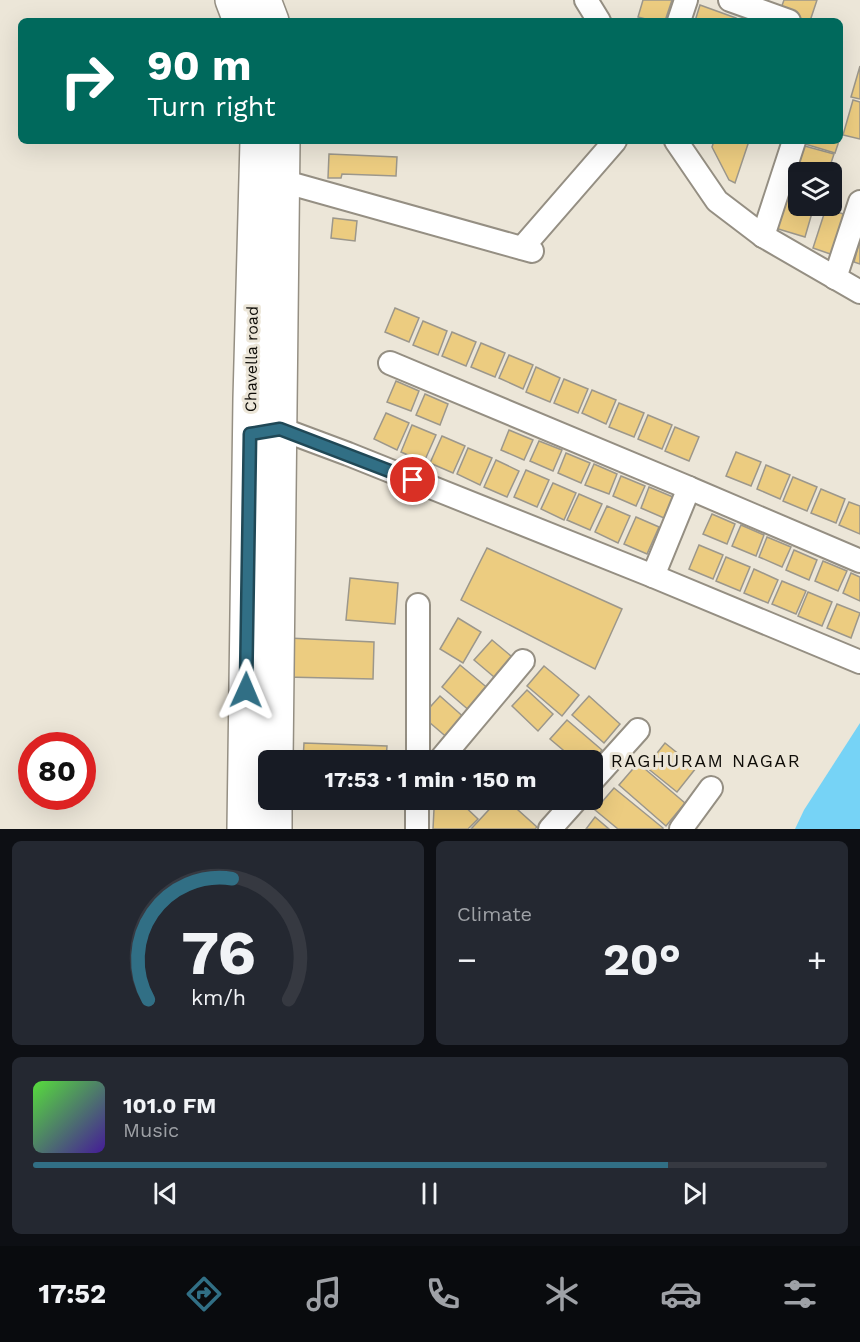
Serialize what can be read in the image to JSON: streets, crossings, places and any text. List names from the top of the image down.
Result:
{
  "streets": {
    "highway": ["Chavella road"]
  },
  "districts": ["RAGHURAM NAGAR"],
  "page": {
    "turn": ["90 m", "Turn right"],
    "limit": "80",
    "trip": "17:53 · 1 min · 150 m",
    "tile": "Climate",
    "heat": ["−", "20°", "+"],
    "song": ["101.0 FM", "Music"],
    "tabs": "17:52",
    "gauge": ["76", "km/h"]
  }
}
